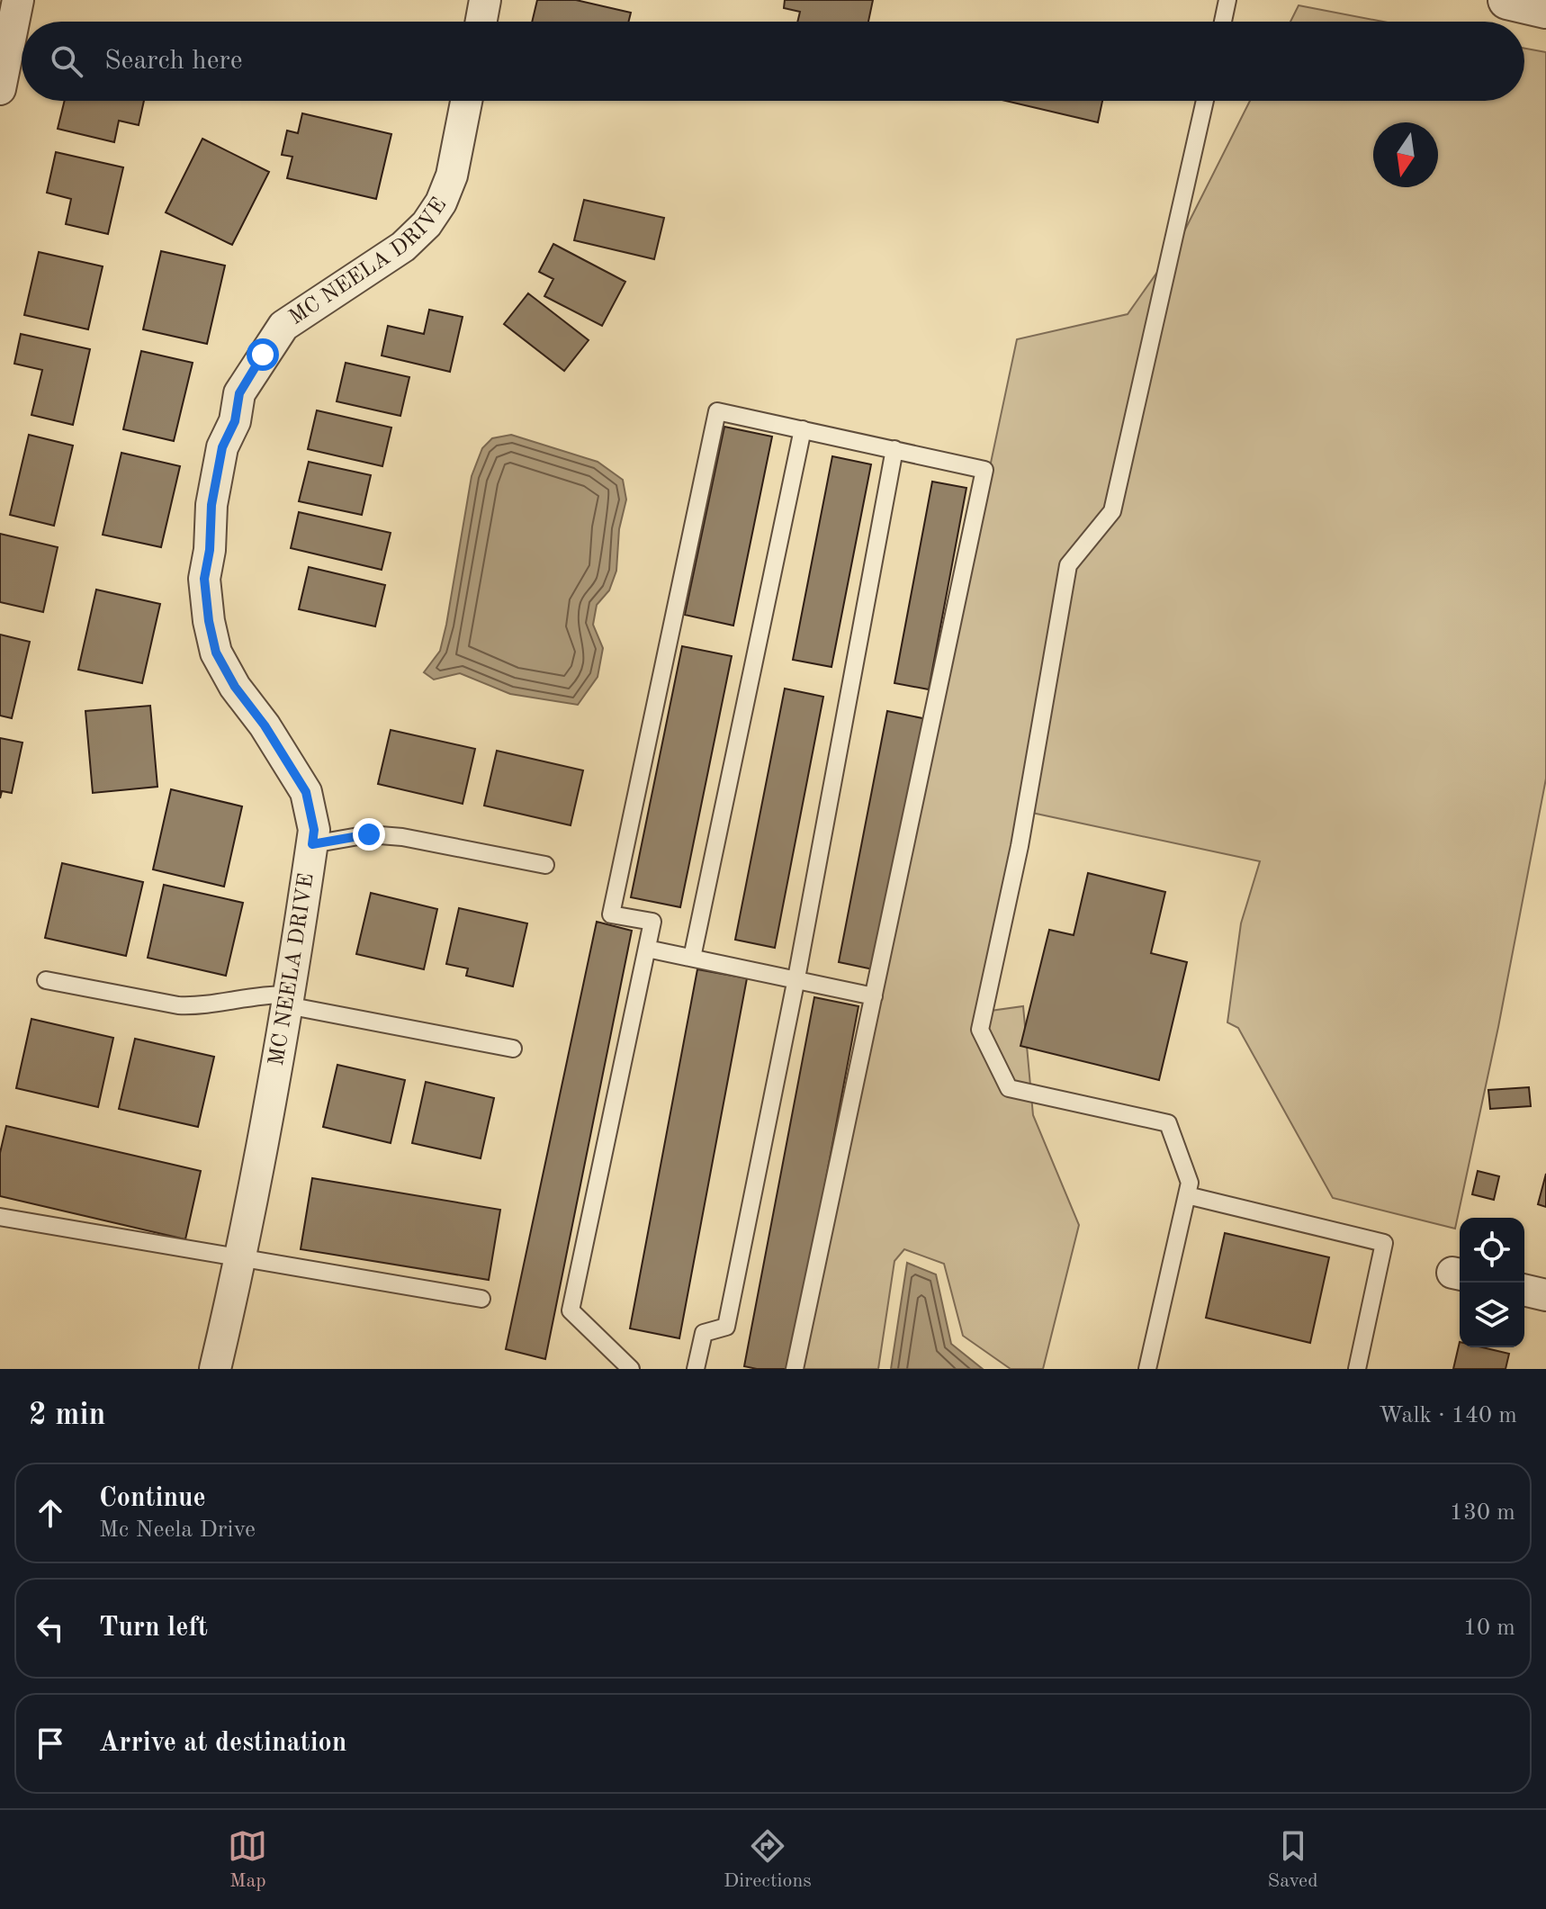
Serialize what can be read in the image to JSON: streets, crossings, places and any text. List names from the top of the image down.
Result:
{
  "streets": {
    "street": ["MC NEELA DRIVE"]
  },
  "north": "bottom",
  "page": {
    "search": "Search here",
    "heading": ["2 min", "Walk · 140 m"],
    "list": [
      ["Continue", "Mc Neela Drive", "130 m"],
      ["Turn left", "10 m"],
      "Arrive at destination"
    ],
    "nav": ["Map", "Directions", "Saved"]
  }
}
